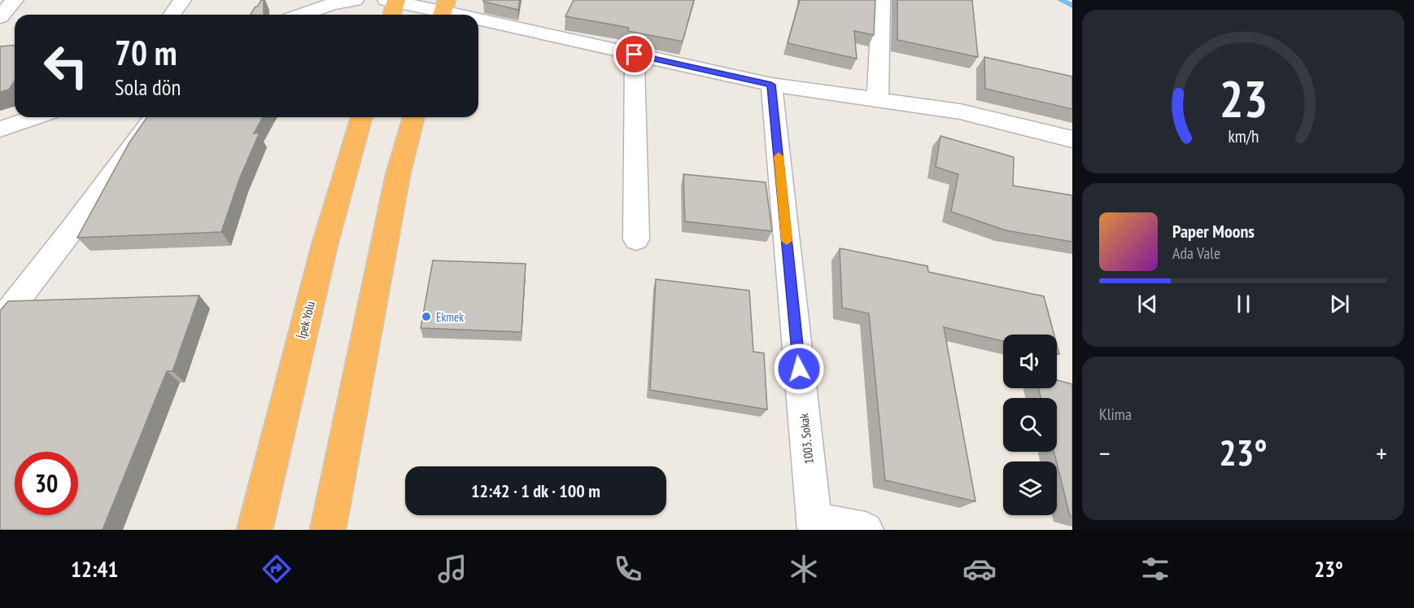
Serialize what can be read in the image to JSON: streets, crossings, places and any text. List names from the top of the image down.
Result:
{
  "streets": {
    "highway": ["İpek Yolu"],
    "street": ["1003. Sokak"]
  },
  "places": ["Ekmek"],
  "page": {
    "turn": ["70 m", "Sola dön"],
    "song": ["Paper Moons", "Ada Vale"],
    "tile": "Klima",
    "heat": ["−", "23°", "+"],
    "limit": "30",
    "trip": "12:42 · 1 dk · 100 m",
    "tabs": ["12:41", "23°"],
    "gauge": ["23", "km/h"]
  }
}
